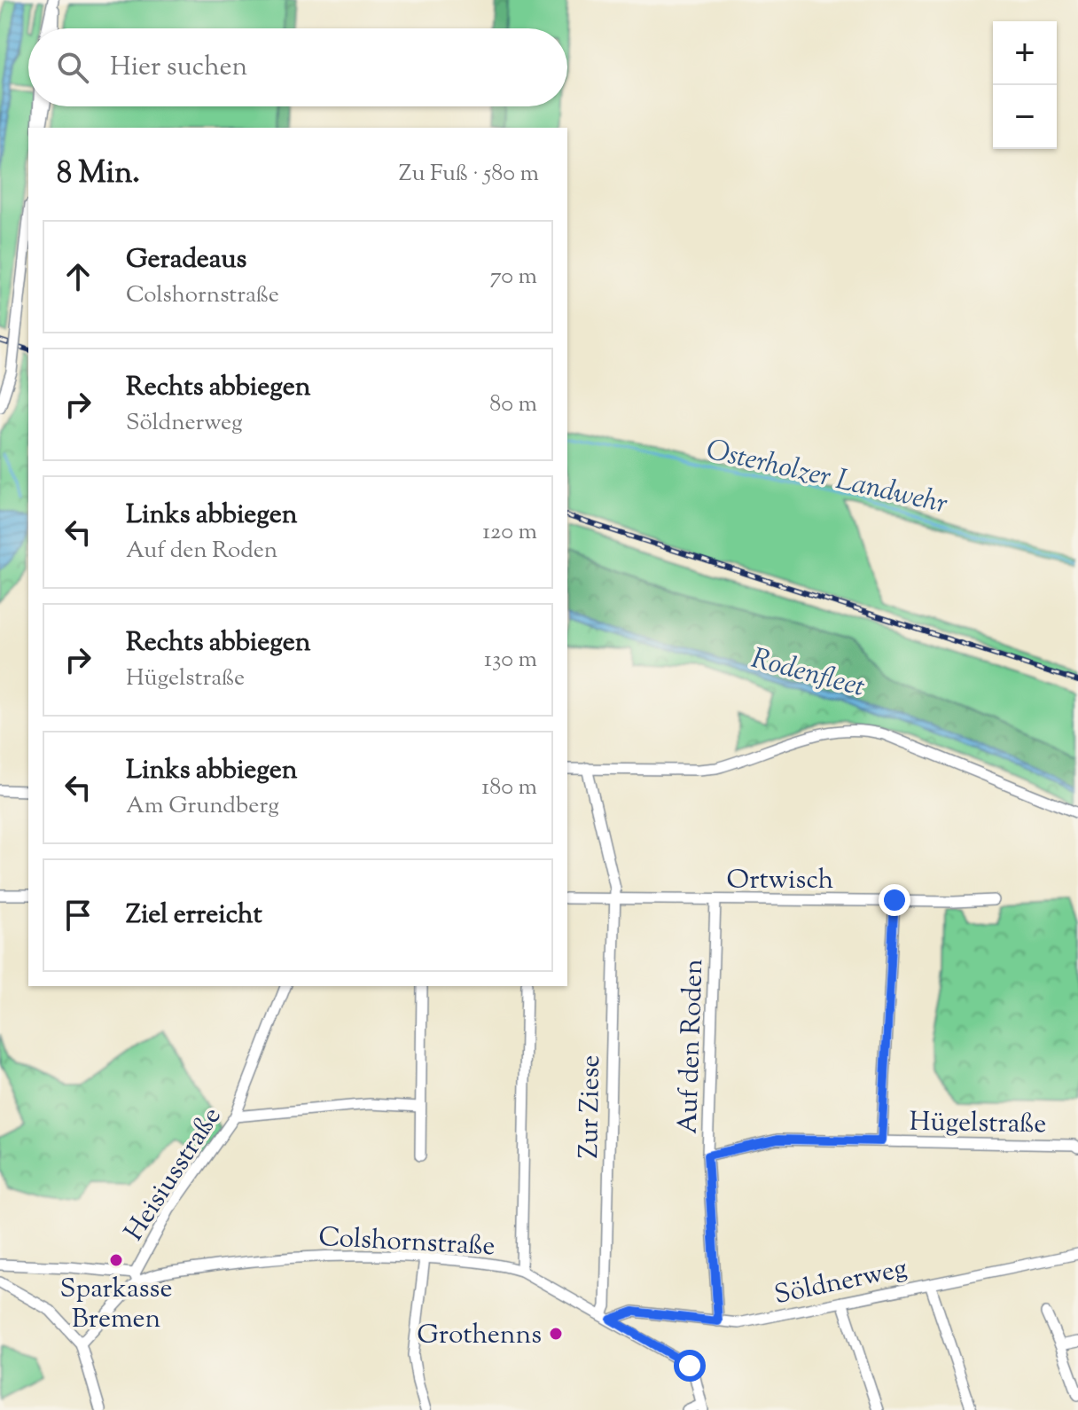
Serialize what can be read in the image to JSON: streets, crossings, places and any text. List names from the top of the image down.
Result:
{
  "streets": {
    "street": [
      "Ortwisch",
      "Auf den Roden",
      "Zur Ziese",
      "Hügelstraße",
      "Heisiusstraße",
      "Colshornstraße",
      "Söldnerweg"
    ]
  },
  "crossings": [
    ["Ortwisch", "Auf den Roden"],
    ["Ortwisch", "Zur Ziese"],
    ["Auf den Roden", "Hügelstraße"],
    ["Auf den Roden", "Söldnerweg"],
    ["Zur Ziese", "Colshornstraße"],
    ["Zur Ziese", "Söldnerweg"],
    ["Heisiusstraße", "Colshornstraße"],
    ["Colshornstraße", "Söldnerweg"]
  ],
  "water": ["Osterholzer Landwehr", "Rodenfleet"],
  "places": ["Sparkasse Bremen", "Grothenns"],
  "page": {
    "map_buttons": ["+", "−"],
    "search": "Hier suchen",
    "heading": ["8 Min.", "Zu Fuß · 580 m"],
    "list": [
      ["Geradeaus", "Colshornstraße", "70 m"],
      ["Rechts abbiegen", "Söldnerweg", "80 m"],
      ["Links abbiegen", "Auf den Roden", "120 m"],
      ["Rechts abbiegen", "Hügelstraße", "130 m"],
      ["Links abbiegen", "Am Grundberg", "180 m"],
      "Ziel erreicht"
    ]
  }
}
